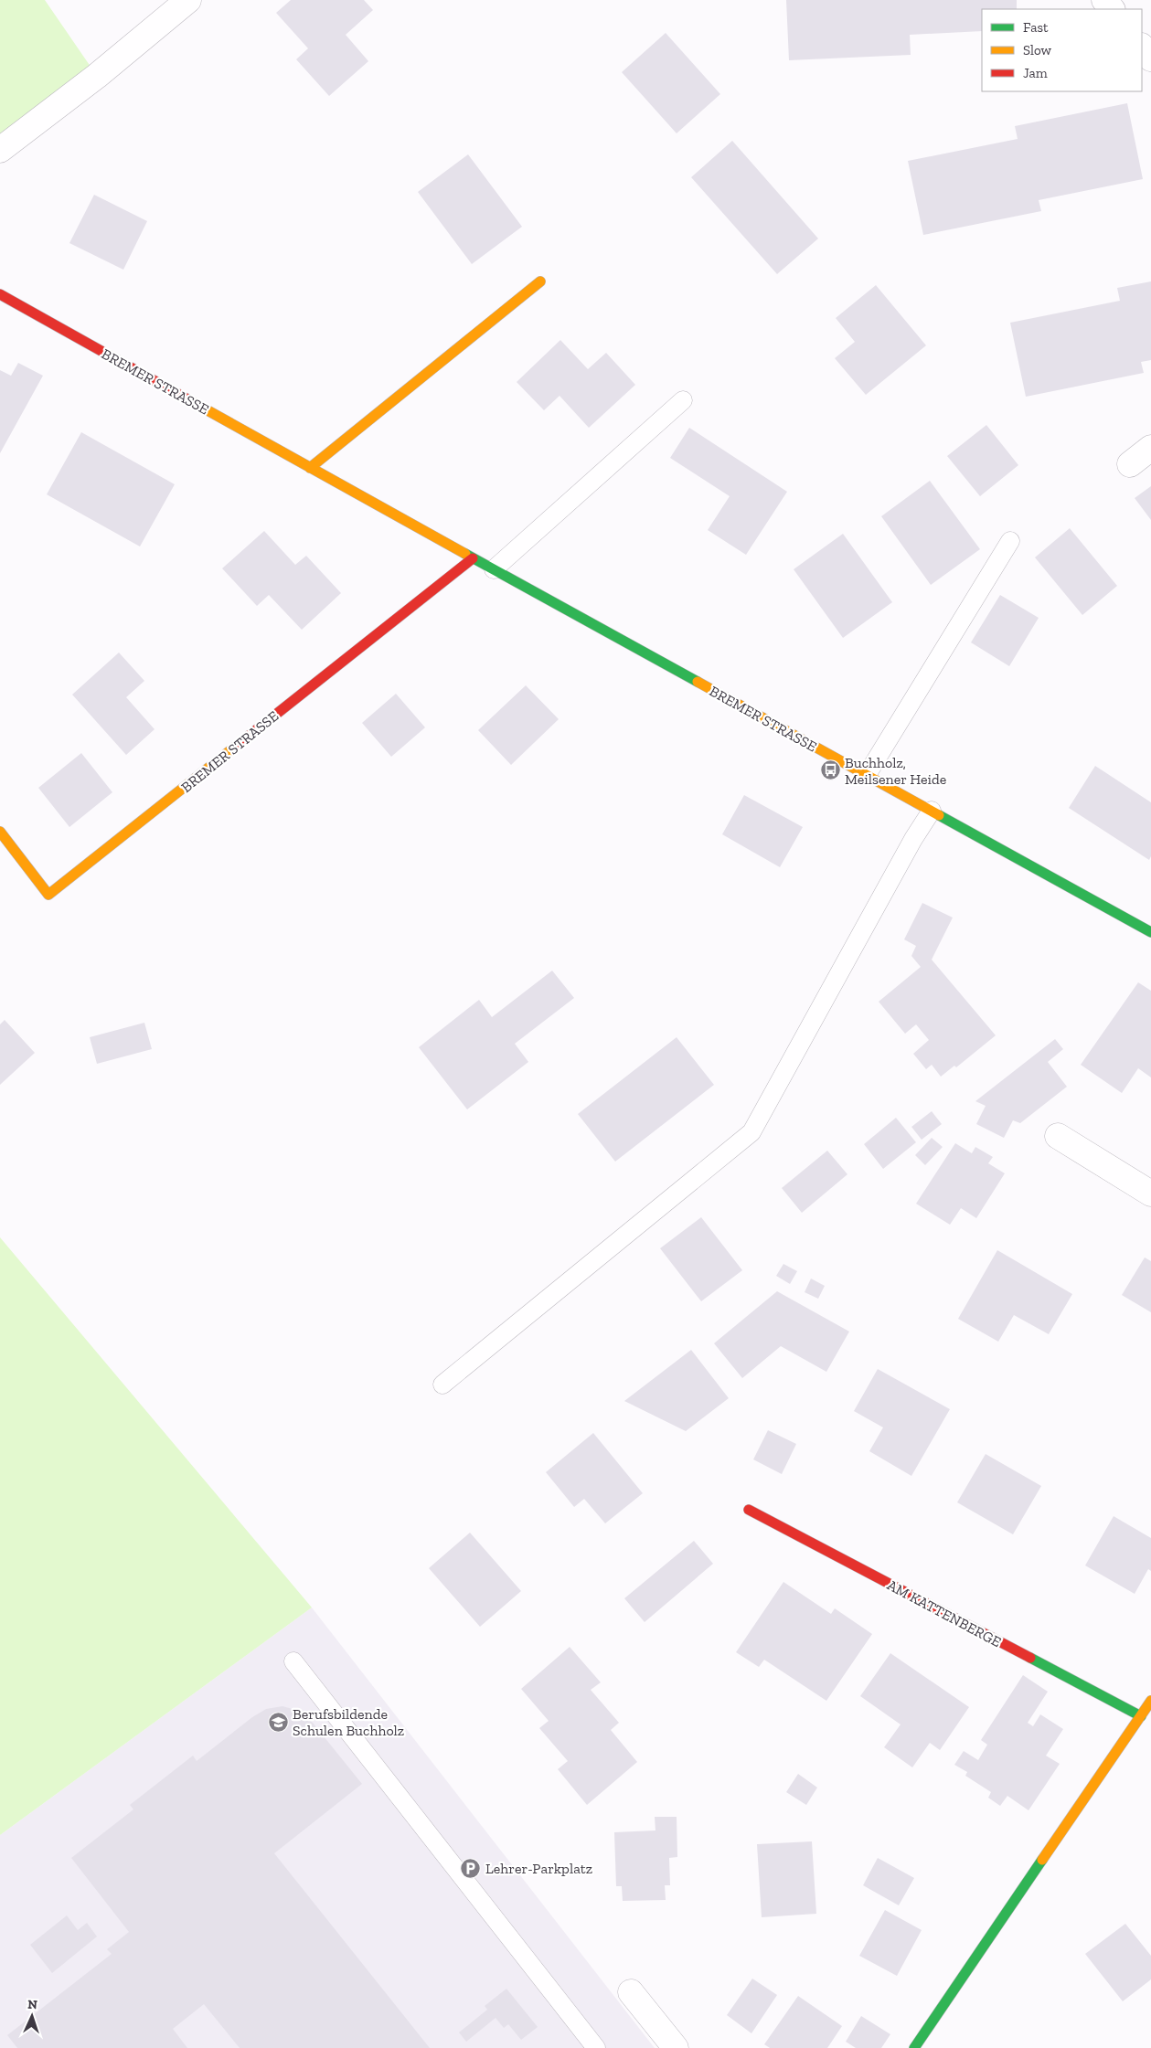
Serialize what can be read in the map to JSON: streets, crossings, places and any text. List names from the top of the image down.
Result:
{
  "streets": {
    "street": ["BREMER STRASSE", "AM KATTENBERGE"]
  },
  "places": {
    "bus stop": ["Buchholz, Meilsener Heide"],
    "school or university": ["Berufsbildende Schulen Buchholz"],
    "parking": ["Lehrer-Parkplatz"]
  },
  "legend": ["Fast", "Slow", "Jam"],
  "north": "top"
}
